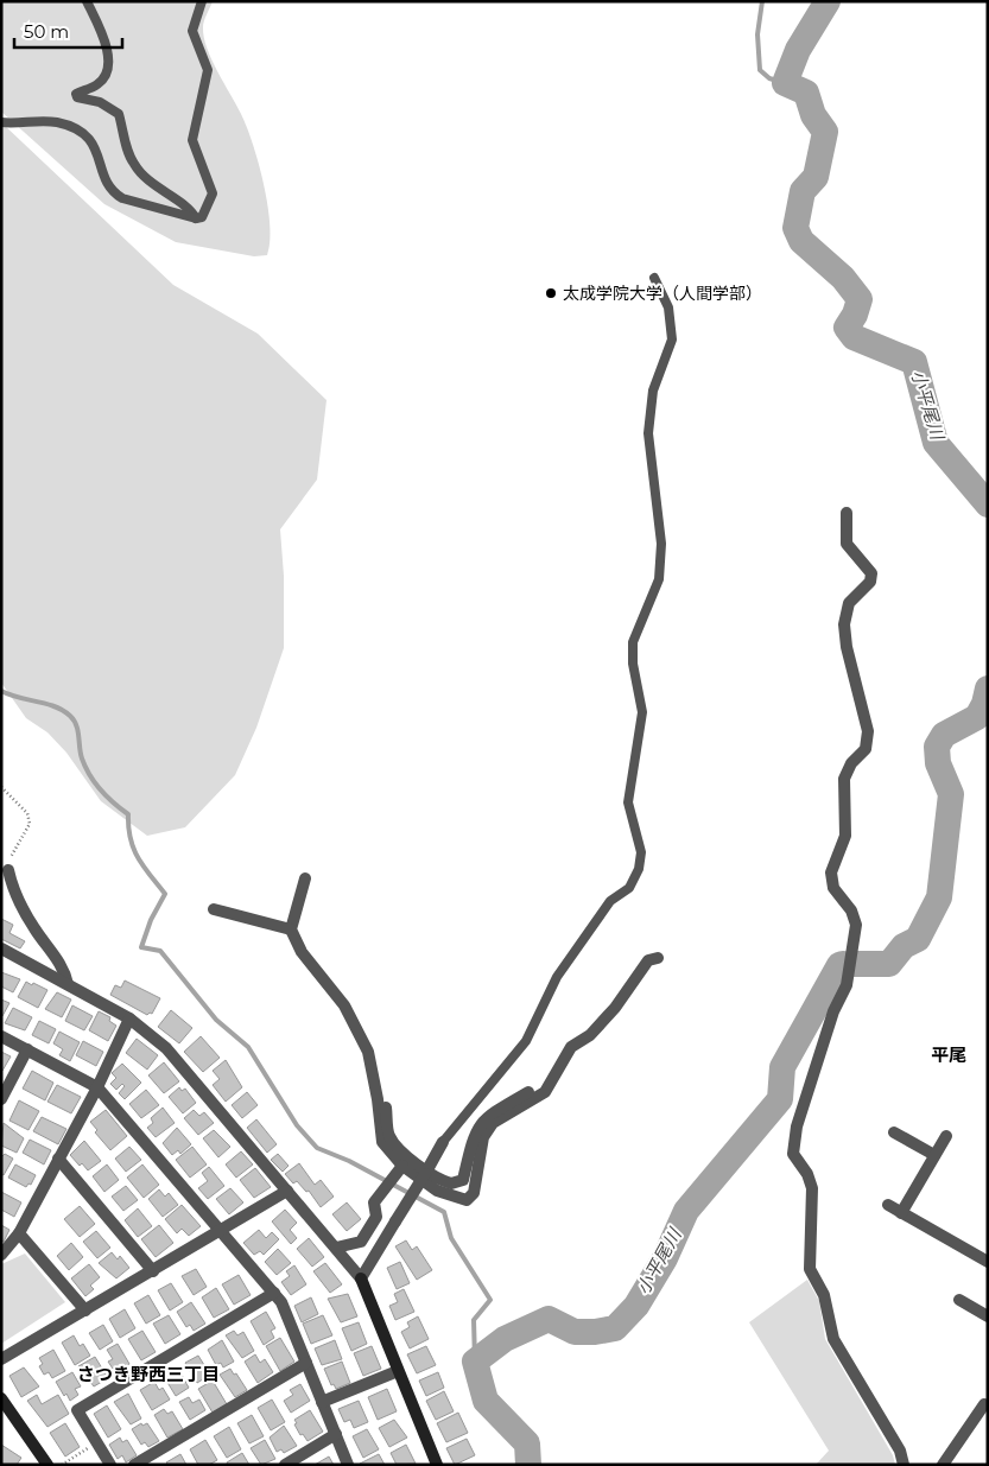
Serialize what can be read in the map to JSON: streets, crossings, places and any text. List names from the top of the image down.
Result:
{
  "districts": ["平尾", "さつき野西三丁目"],
  "water": ["小平尾川"],
  "places": ["太成学院大学（人間学部）"],
  "scale_bar": "50 m"
}
